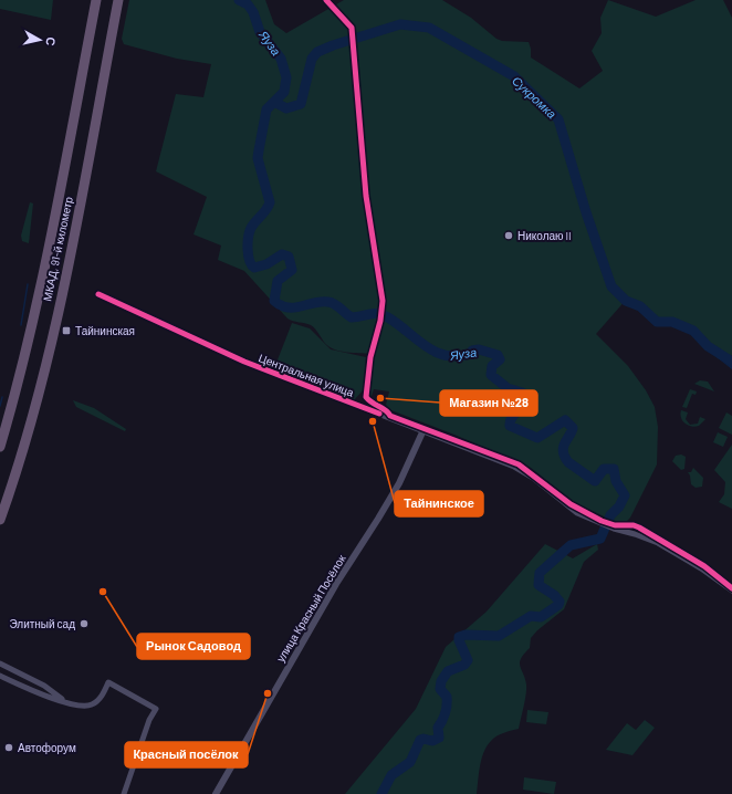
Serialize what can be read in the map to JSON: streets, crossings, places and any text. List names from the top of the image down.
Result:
{
  "streets": {
    "highway": ["МКАД, 91-й километр"],
    "street": ["Центральная улица", "улица Красный Посёлок"]
  },
  "crossings": [
    ["Центральная улица", "улица Красный Посёлок"]
  ],
  "water": ["Яуза", "Сукромка"],
  "places": {
    "other": [
      "Николаю II",
      "Магазин №28",
      "Тайнинское",
      "Рынок Садовод",
      "Элитный сад",
      "Красный посёлок",
      "Автофорум"
    ],
    "transit": ["Тайнинская"]
  },
  "north": "right"
}
